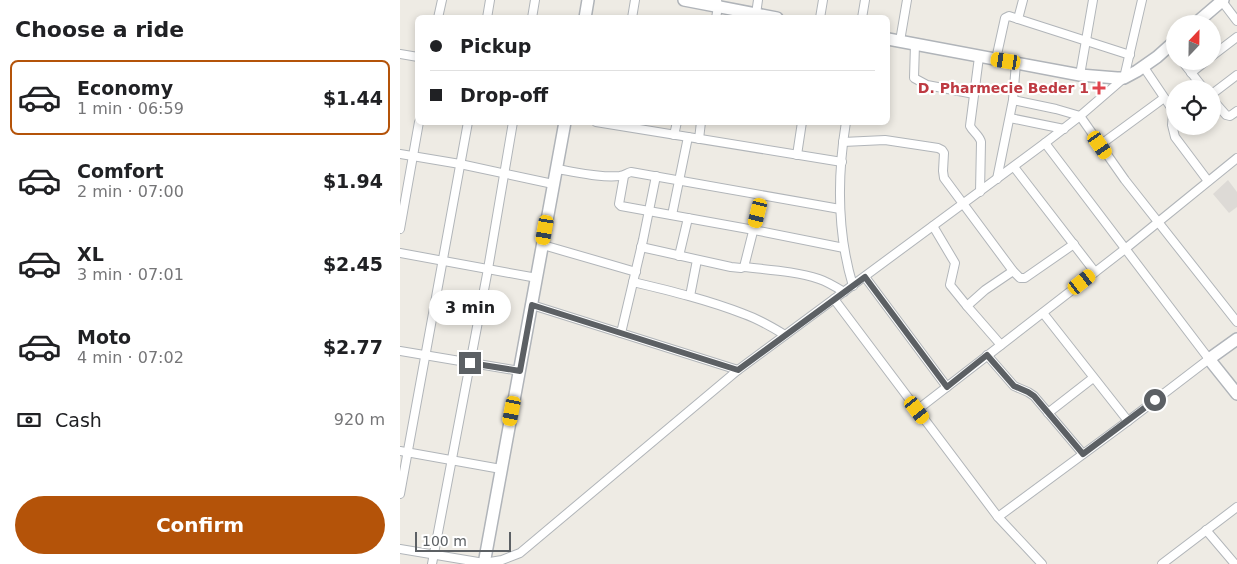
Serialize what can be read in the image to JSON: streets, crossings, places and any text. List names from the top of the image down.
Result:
{
  "places": {
    "health": ["D. Pharmecie Beder 1"]
  },
  "scale_bar": "100 m",
  "north": "top",
  "page": {
    "heading": "Choose a ride",
    "banner": ["Pickup", "Drop-off"],
    "list": [
      {
        "name": "Economy",
        "note": "1 min · 06:59",
        "value": "$1.44"
      },
      {
        "name": "Comfort",
        "note": "2 min · 07:00",
        "value": "$1.94"
      },
      {
        "name": "XL",
        "note": "3 min · 07:01",
        "value": "$2.45"
      },
      {
        "name": "Moto",
        "note": "4 min · 07:02",
        "value": "$2.77"
      }
    ],
    "bubble": "3 min",
    "pay": ["Cash", "920 m"],
    "buttons": "Confirm",
    "scale": "100 m"
  }
}
